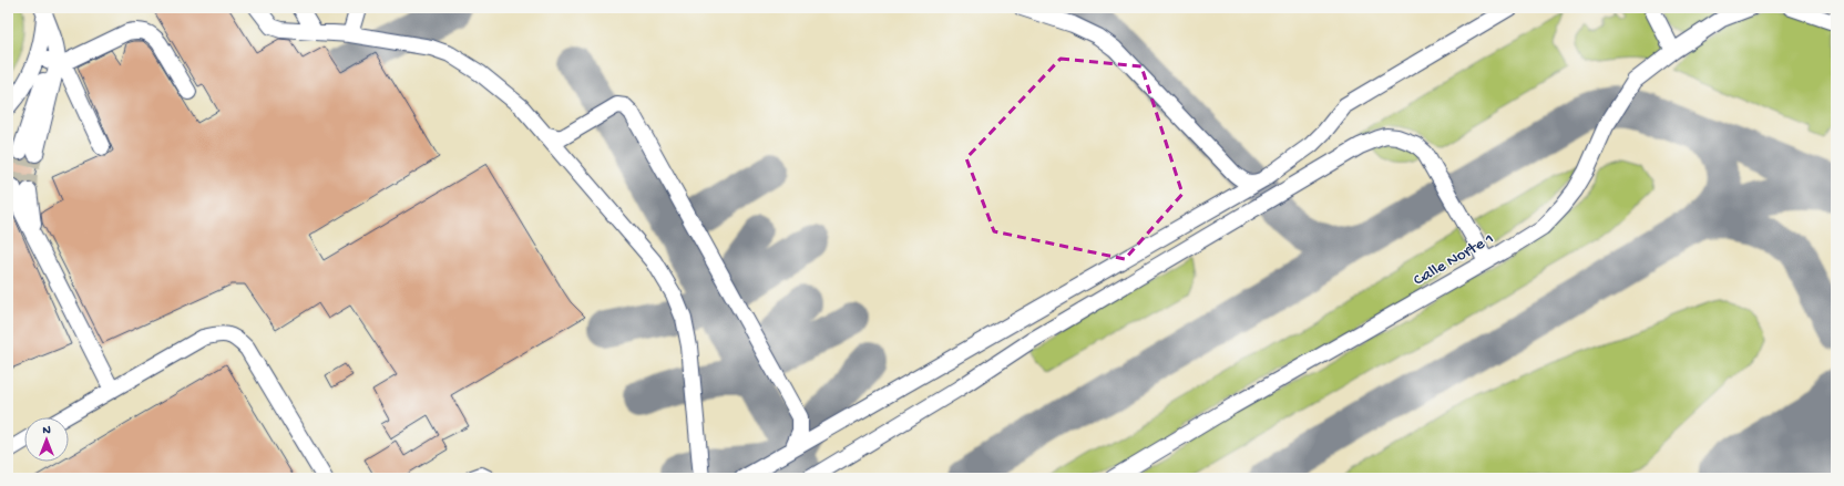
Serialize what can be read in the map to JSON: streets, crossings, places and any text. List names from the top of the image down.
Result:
{
  "streets": {
    "lane": ["Calle Norte 1"]
  },
  "north": "top"
}
